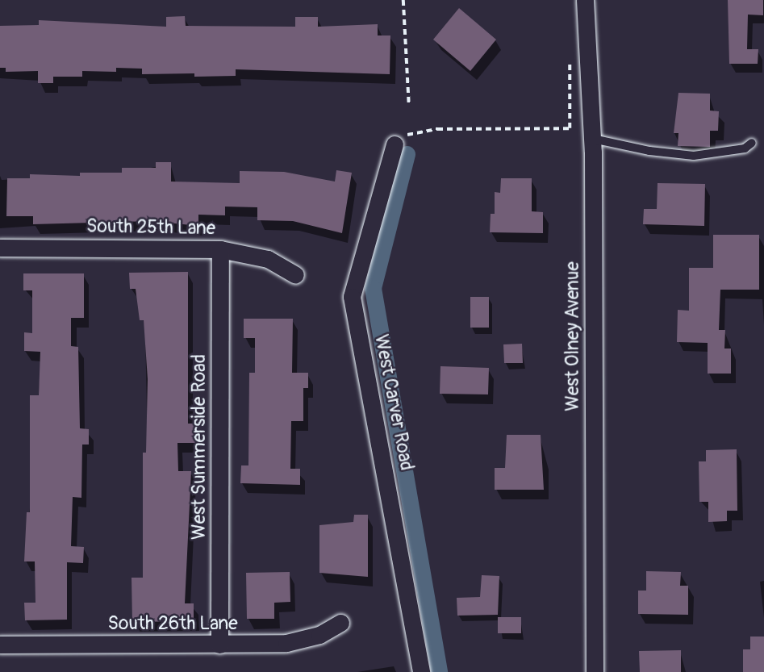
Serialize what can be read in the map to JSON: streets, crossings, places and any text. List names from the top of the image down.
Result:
{
  "streets": {
    "street": [
      "South 25th Lane",
      "West Olney Avenue",
      "West Carver Road",
      "West Summerside Road",
      "South 26th Lane"
    ]
  },
  "crossings": [
    ["South 25th Lane", "West Summerside Road"],
    ["West Summerside Road", "South 26th Lane"]
  ]
}
